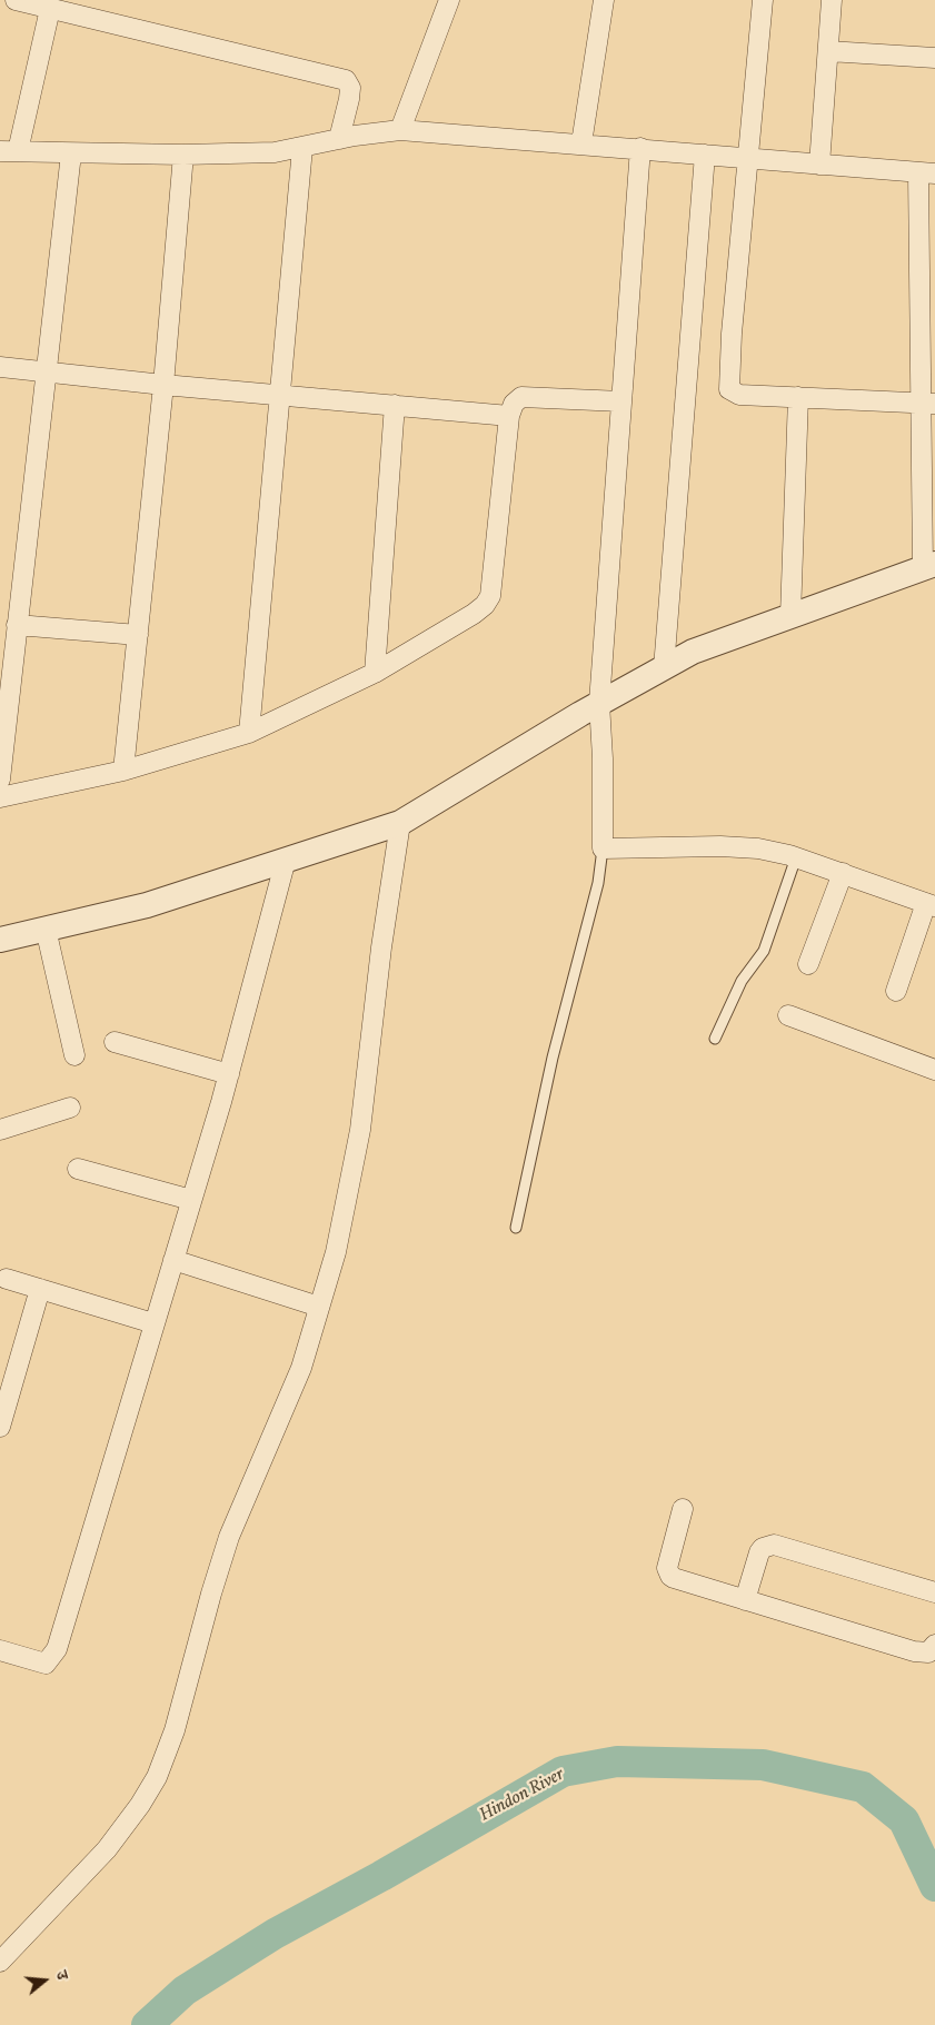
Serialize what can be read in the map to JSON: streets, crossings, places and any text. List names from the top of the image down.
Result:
{
  "water": ["Hindon River"],
  "north": "right"
}
